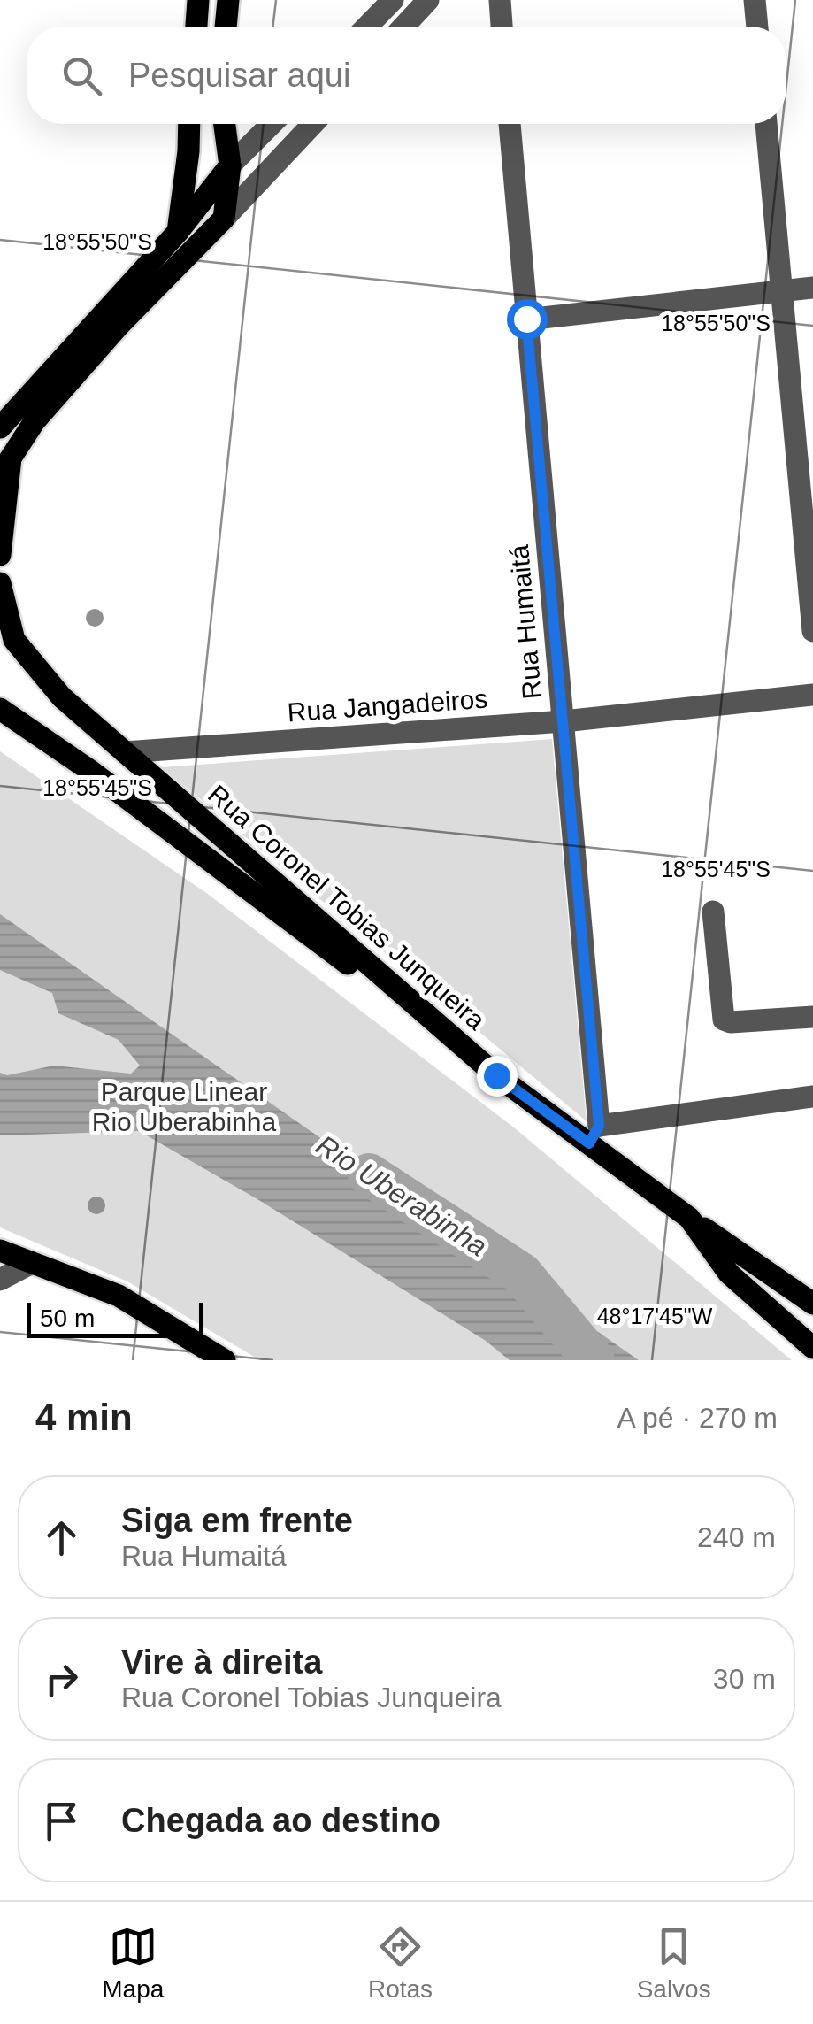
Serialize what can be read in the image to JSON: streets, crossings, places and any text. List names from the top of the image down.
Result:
{
  "streets": {
    "main road": ["Rua Coronel Tobias Junqueira"],
    "street": ["Rua Humaitá", "Rua Jangadeiros"]
  },
  "crossings": [
    ["Rua Humaitá", "Rua Jangadeiros"],
    ["Rua Humaitá", "Rua Coronel Tobias Junqueira"],
    ["Rua Jangadeiros", "Rua Coronel Tobias Junqueira"]
  ],
  "water": ["Rio Uberabinha"],
  "parks": ["Parque Linear Rio Uberabinha"],
  "scale_bar": "50 m",
  "page": {
    "search": "Pesquisar aqui",
    "scale": "50 m",
    "heading": ["4 min", "A pé · 270 m"],
    "list": [
      ["Siga em frente", "Rua Humaitá", "240 m"],
      ["Vire à direita", "Rua Coronel Tobias Junqueira", "30 m"],
      "Chegada ao destino"
    ],
    "nav": ["Mapa", "Rotas", "Salvos"]
  },
  "coordinates": ["18°55'50\"S", "18°55'45\"S", "48°17'45\"W"]
}
